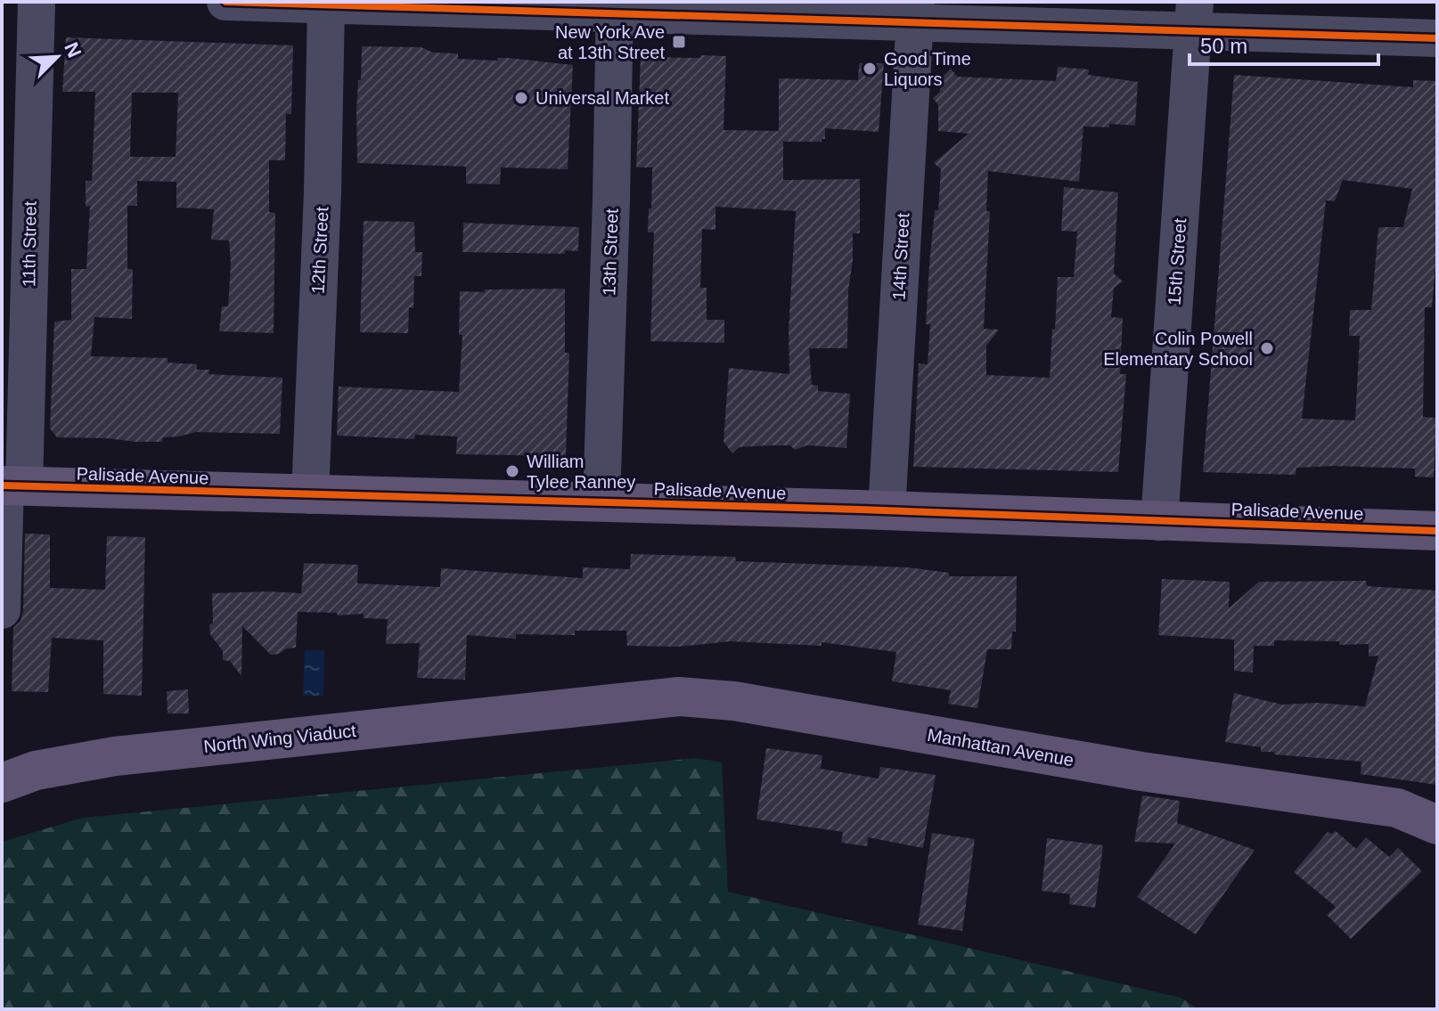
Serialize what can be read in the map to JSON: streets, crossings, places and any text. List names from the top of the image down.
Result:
{
  "streets": {
    "main road": ["Palisade Avenue", "North Wing Viaduct", "Manhattan Avenue"],
    "street": [
      "11th Street",
      "12th Street",
      "13th Street",
      "14th Street",
      "15th Street"
    ]
  },
  "crossings": [
    ["11th Street", "Palisade Avenue"],
    ["12th Street", "Palisade Avenue"],
    ["13th Street", "Palisade Avenue"],
    ["14th Street", "Palisade Avenue"],
    ["15th Street", "Palisade Avenue"],
    ["North Wing Viaduct", "Manhattan Avenue"]
  ],
  "places": {
    "transit": ["New York Ave at 13th Street"],
    "other": [
      "Good Time Liquors",
      "Universal Market",
      "Colin Powell Elementary School",
      "William Tylee Ranney"
    ]
  },
  "scale_bar": "50 m",
  "north": "top right"
}
